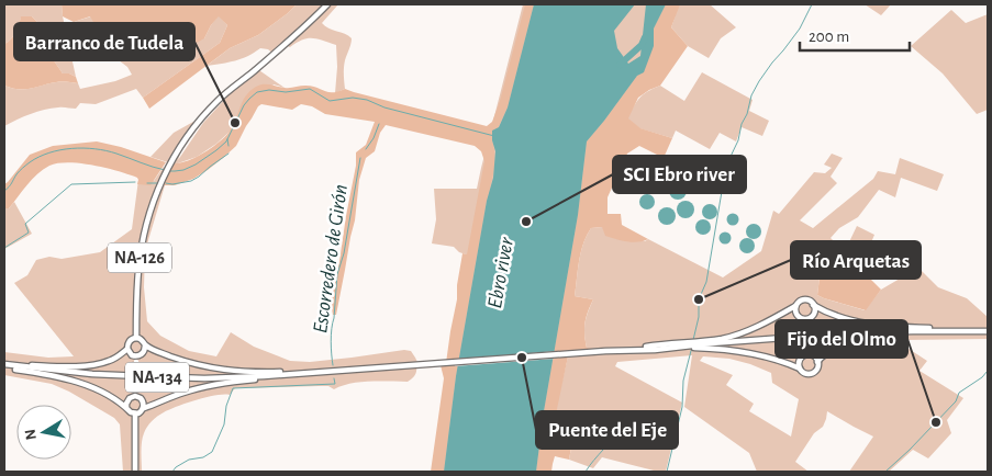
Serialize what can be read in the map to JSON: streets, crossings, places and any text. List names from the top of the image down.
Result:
{
  "streets": {
    "main road": ["NA-126", "NA-134"]
  },
  "water": ["Escorredero de Girón", "Ebro river"],
  "places": [
    "Barranco de Tudela",
    "SCI Ebro river",
    "Río Arquetas",
    "Puente del Eje",
    "Fijo del Olmo"
  ],
  "scale_bar": "200 m",
  "north": "left"
}
